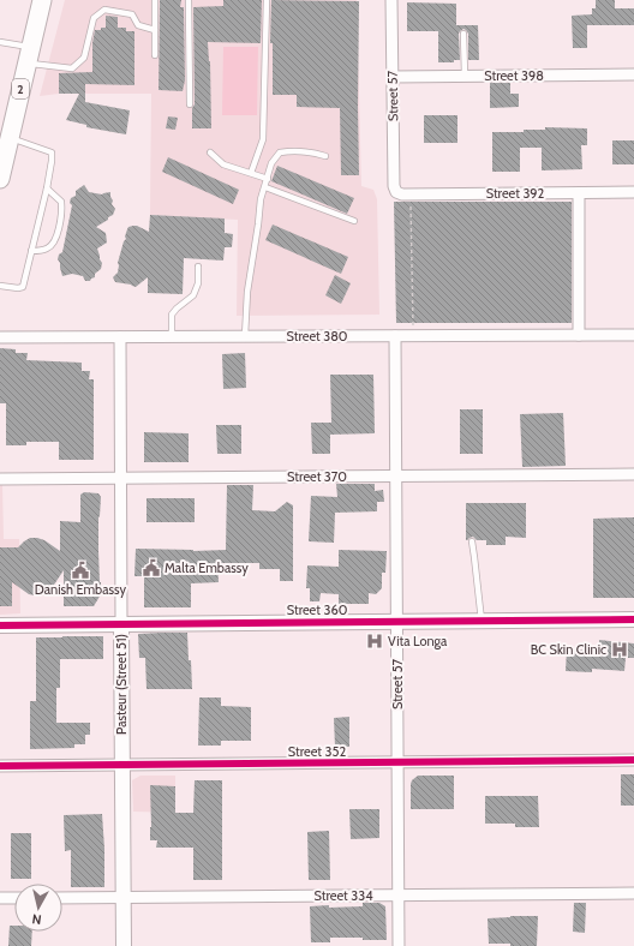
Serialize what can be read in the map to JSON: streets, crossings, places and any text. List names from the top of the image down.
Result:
{
  "streets": {
    "main road": ["2"],
    "street": [
      "Street 398",
      "Street 57",
      "Street 392",
      "Street 380",
      "Street 370",
      "Street 360",
      "Pasteur (Street 51)",
      "Street 352",
      "Street 334"
    ]
  },
  "crossings": [
    ["Street 398", "Street 57"],
    ["Street 57", "Street 392"],
    ["Street 57", "Street 380"],
    ["Street 57", "Street 370"],
    ["Street 57", "Street 360"],
    ["Street 57", "Street 352"],
    ["Street 57", "Street 334"],
    ["Street 380", "Pasteur (Street 51)"],
    ["Street 370", "Pasteur (Street 51)"],
    ["Street 360", "Pasteur (Street 51)"],
    ["Pasteur (Street 51)", "Street 352"],
    ["Pasteur (Street 51)", "Street 334"]
  ],
  "places": {
    "public building": ["Malta Embassy", "Danish Embassy"],
    "hospital": ["Vita Longa", "BC Skin Clinic"]
  },
  "north": "bottom"
}
